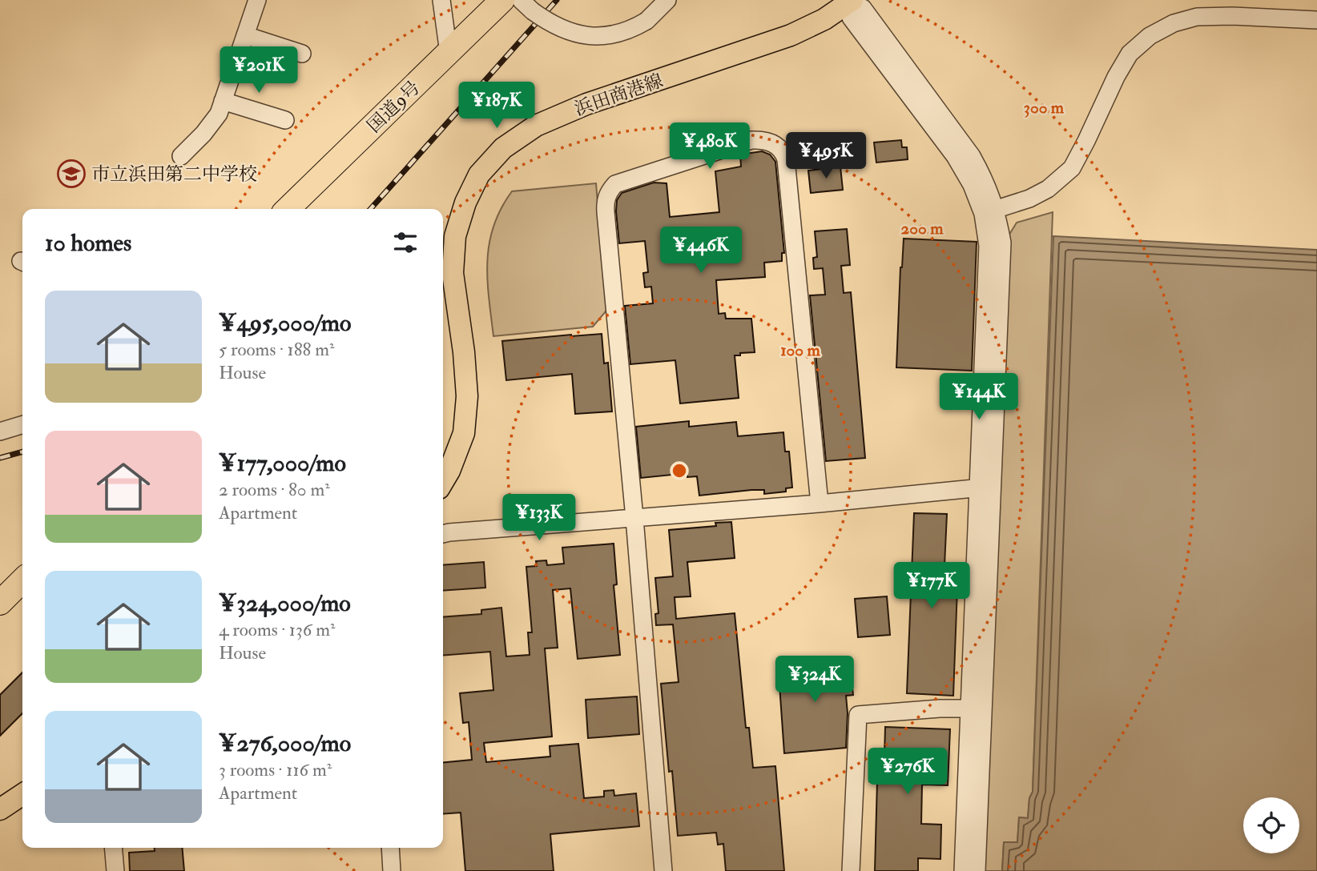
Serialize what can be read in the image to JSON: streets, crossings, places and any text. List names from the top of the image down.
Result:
{
  "streets": {
    "highway": ["国道9号"],
    "main road": ["浜田商港線"]
  },
  "places": {
    "school or university": ["市立浜田第二中学校"]
  },
  "page": {
    "price": [
      "¥201K",
      "¥187K",
      "¥480K",
      "¥495K",
      "¥446K",
      "¥144K",
      "¥133K",
      "¥177K",
      "¥324K",
      "¥276K"
    ],
    "heading": "10 homes",
    "list": [
      {
        "name": "¥495,000/mo",
        "note": "5 rooms · 188 m² · House"
      },
      {
        "name": "¥177,000/mo",
        "note": "2 rooms · 80 m² · Apartment"
      },
      {
        "name": "¥324,000/mo",
        "note": "4 rooms · 136 m² · House"
      },
      {
        "name": "¥276,000/mo",
        "note": "3 rooms · 116 m² · Apartment"
      }
    ]
  },
  "rings": ["300 m", "200 m", "100 m"]
}
